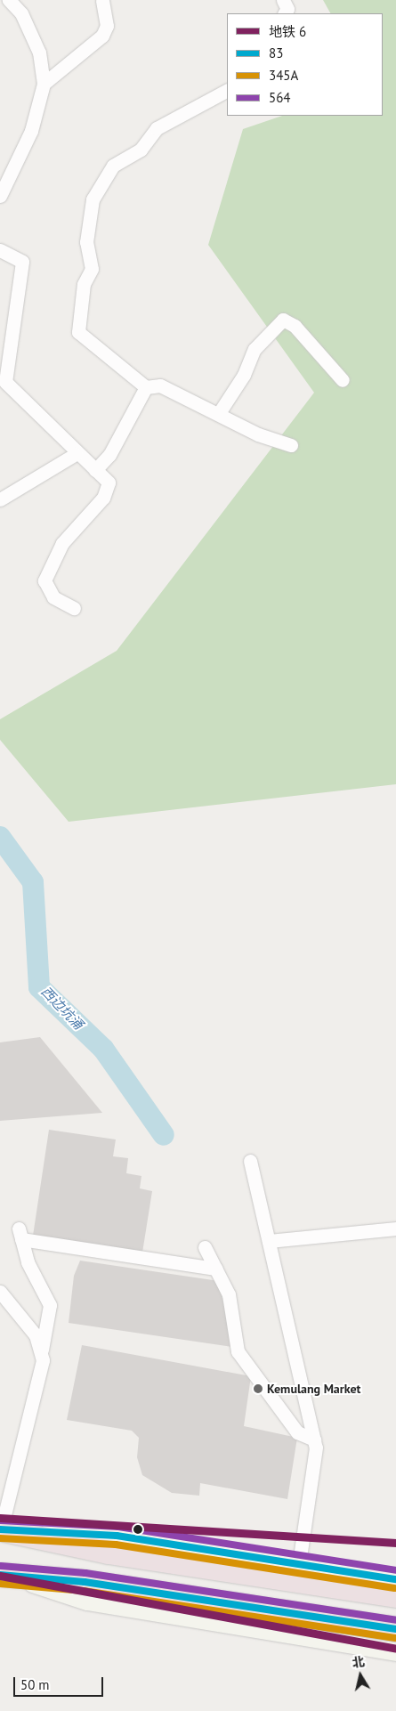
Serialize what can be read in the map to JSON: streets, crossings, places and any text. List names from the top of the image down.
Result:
{
  "water": ["西边坑涌"],
  "places": ["Kemulang Market"],
  "lines": [
    "metro line 6",
    "transit line 564",
    "transit line 83",
    "transit line 345A"
  ],
  "legend": [
    "地铁 6",
    "83",
    "345A",
    "564"
  ],
  "scale_bar": "50 m",
  "north": "top"
}
